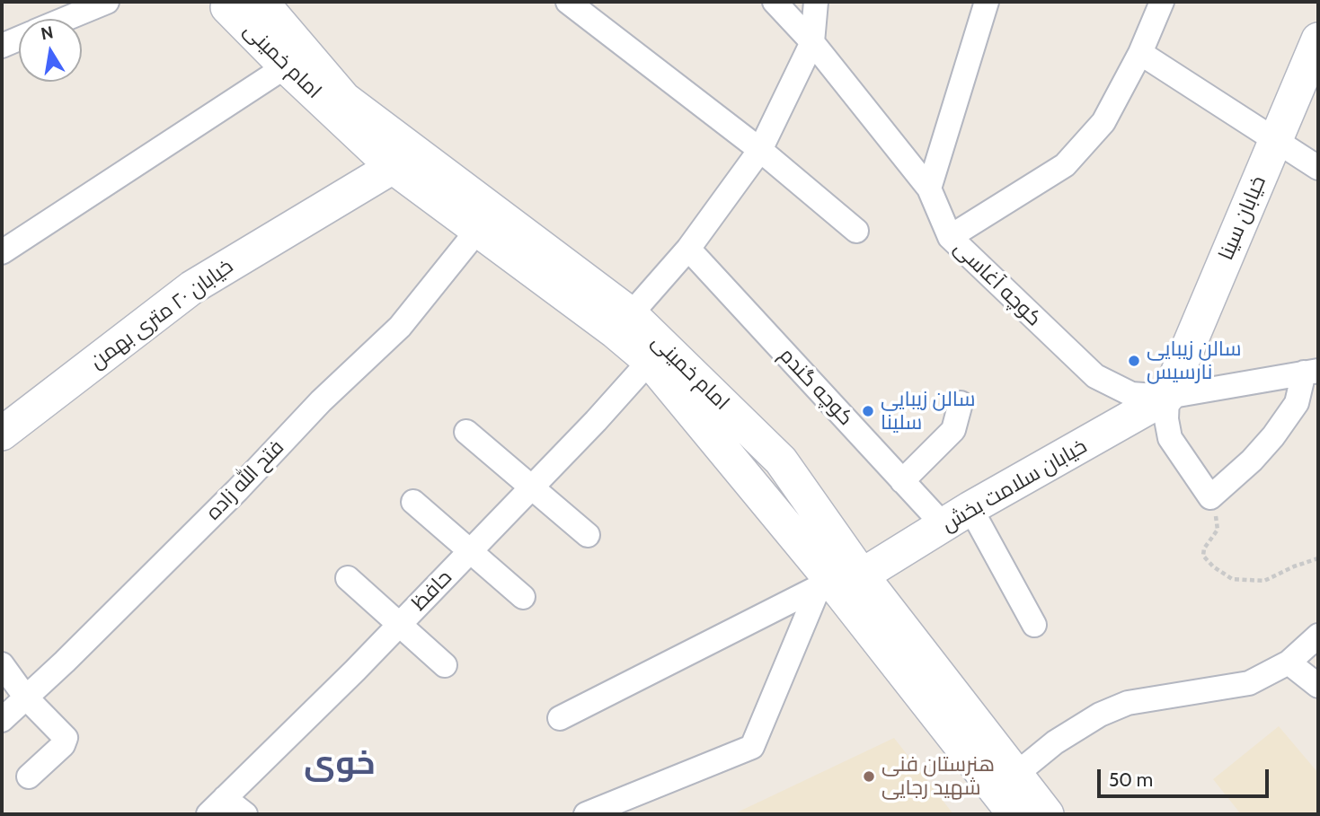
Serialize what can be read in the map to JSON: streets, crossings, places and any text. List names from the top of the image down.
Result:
{
  "streets": {
    "main road": [
      "امام خمینی",
      "خیابان سینا",
      "خیابان ۲۰ متری بهمن",
      "خیابان سلامت بخش"
    ],
    "street": [
      "کوچه آغاسی",
      "کوچه گندم",
      "فتح الله زاده",
      "حافظ"
    ]
  },
  "crossings": [
    ["امام خمینی", "خیابان ۲۰ متری بهمن"],
    ["امام خمینی", "فتح الله زاده"],
    ["امام خمینی", "خیابان سلامت بخش"],
    ["امام خمینی", "حافظ"],
    ["خیابان سینا", "کوچه آغاسی"],
    ["خیابان سینا", "خیابان سلامت بخش"],
    ["کوچه آغاسی", "خیابان سلامت بخش"],
    ["کوچه گندم", "خیابان سلامت بخش"]
  ],
  "districts": ["خوی"],
  "places": ["سالن زیبایی نارسیس", "سالن زیبایی سلینا", "هنرستان فنی شهید رجایی"],
  "scale_bar": "50 m",
  "north": "top"
}
